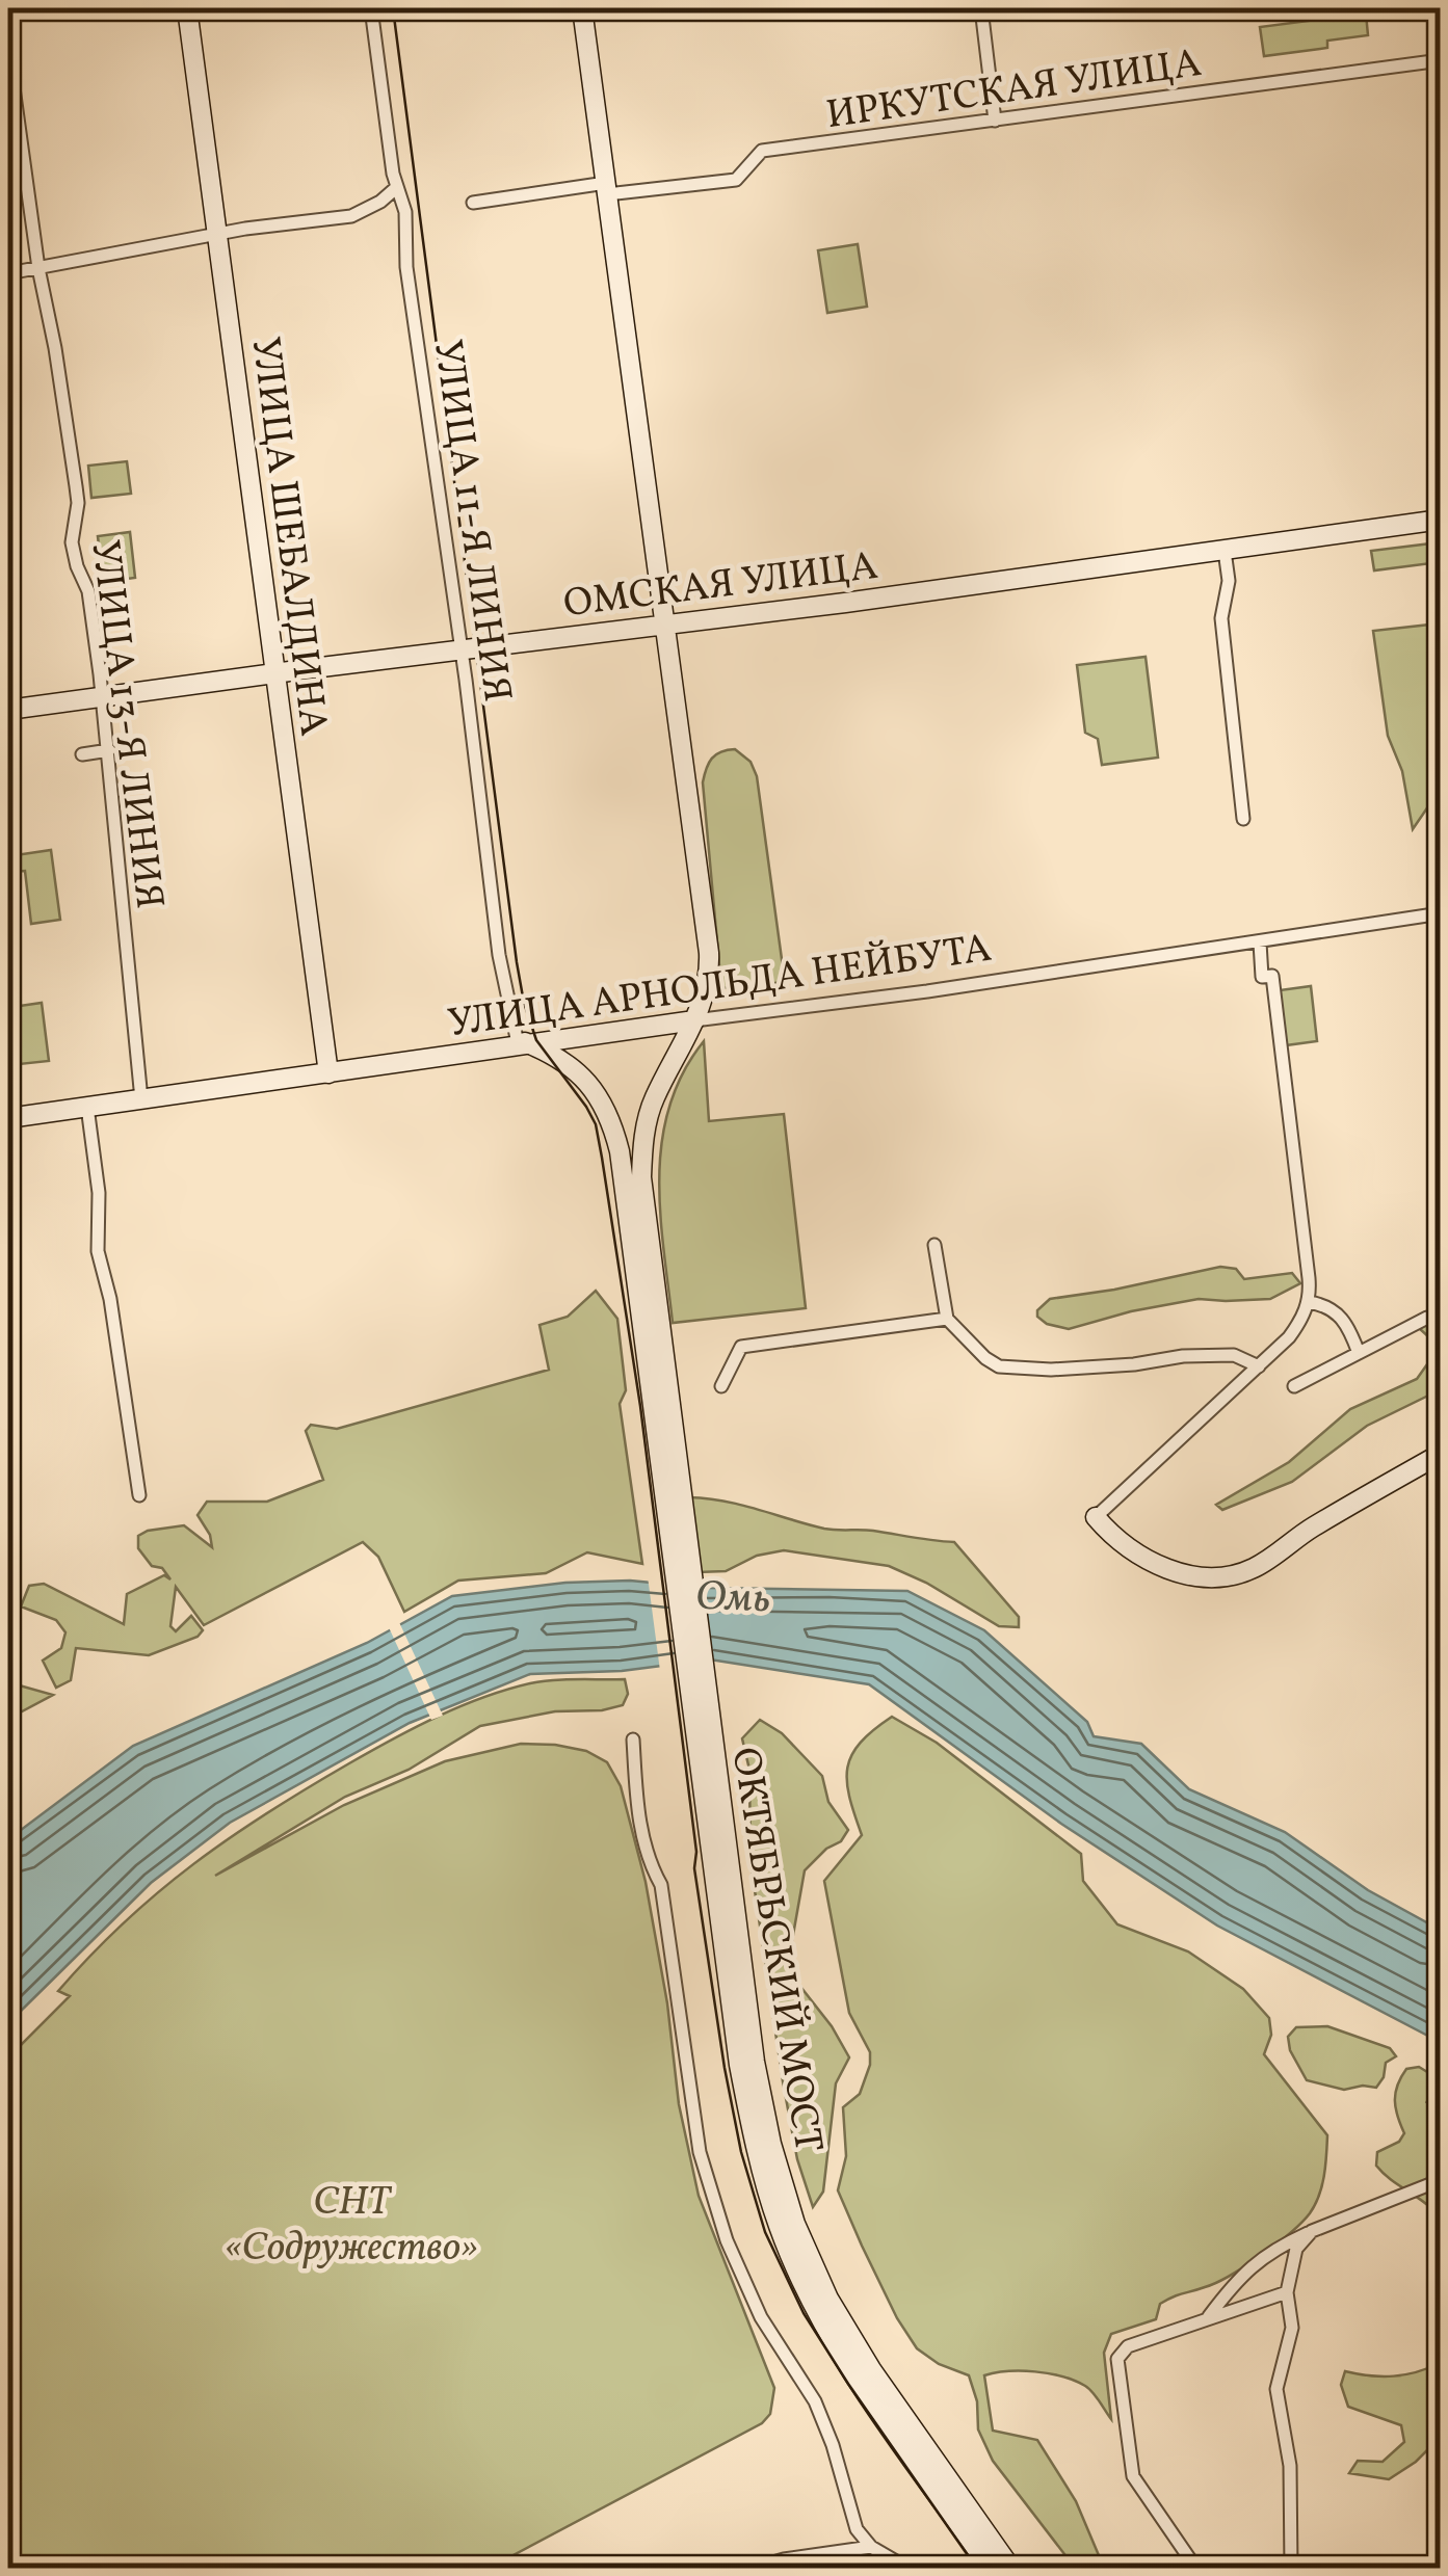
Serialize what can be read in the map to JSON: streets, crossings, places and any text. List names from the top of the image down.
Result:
{
  "streets": {
    "main road": [
      "УЛИЦА ШЕБАЛДИНА",
      "ОМСКАЯ УЛИЦА",
      "УЛИЦА АРНОЛЬДА НЕЙБУТА",
      "ОКТЯБРЬСКИЙ МОСТ"
    ],
    "street": ["ИРКУТСКАЯ УЛИЦА", "УЛИЦА 11-Я ЛИНИЯ", "УЛИЦА 13-Я ЛИНИЯ"]
  },
  "crossings": [
    ["УЛИЦА 11-Я ЛИНИЯ", "ОМСКАЯ УЛИЦА"],
    ["УЛИЦА 11-Я ЛИНИЯ", "УЛИЦА АРНОЛЬДА НЕЙБУТА"],
    ["УЛИЦА ШЕБАЛДИНА", "ОМСКАЯ УЛИЦА"],
    ["УЛИЦА ШЕБАЛДИНА", "УЛИЦА АРНОЛЬДА НЕЙБУТА"],
    ["ОМСКАЯ УЛИЦА", "УЛИЦА 13-Я ЛИНИЯ"],
    ["УЛИЦА 13-Я ЛИНИЯ", "УЛИЦА АРНОЛЬДА НЕЙБУТА"]
  ],
  "water": ["Омь"],
  "parks": ["СНТ «Содружество»"]
}
